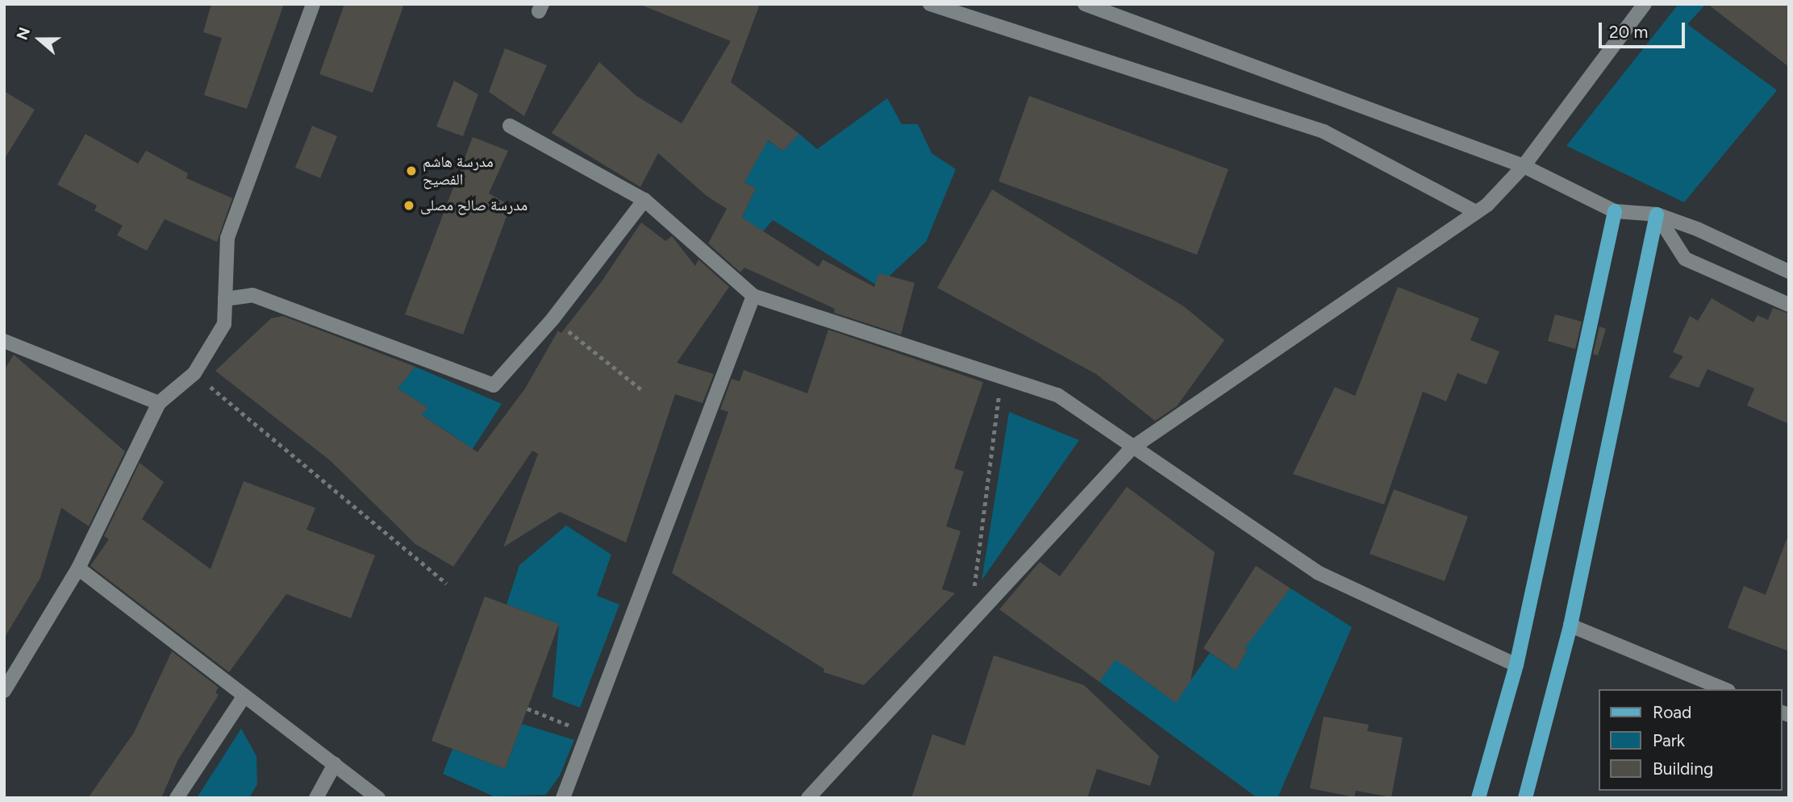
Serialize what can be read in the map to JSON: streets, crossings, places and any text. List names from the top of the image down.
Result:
{
  "places": ["مدرسة هاشم الفصيح", "مدرسة صالح مصلى"],
  "legend": ["Road", "Park", "Building"],
  "scale_bar": "20 m",
  "north": "left"
}
